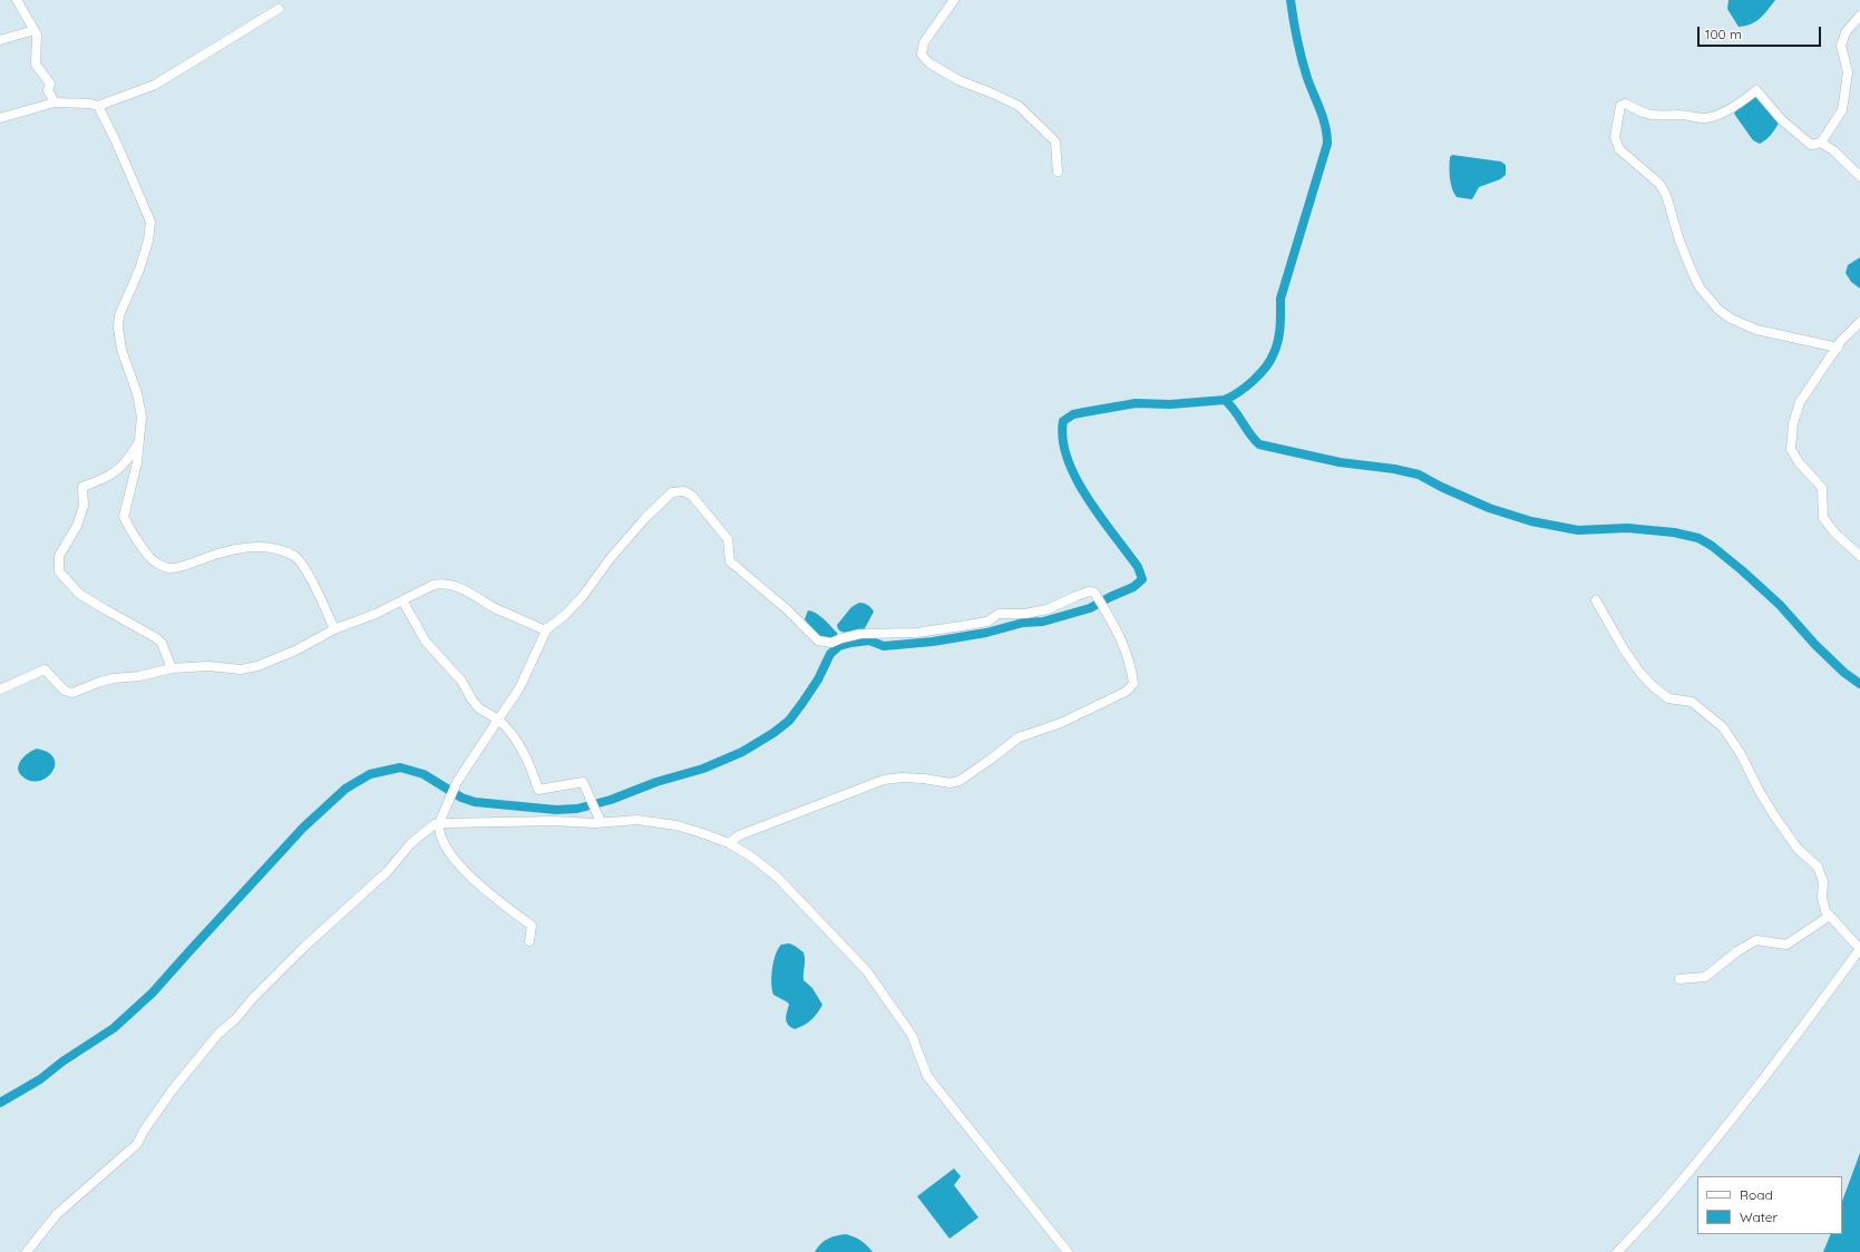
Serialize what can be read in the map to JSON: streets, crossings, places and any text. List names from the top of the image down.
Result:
{
  "legend": ["Road", "Water"],
  "scale_bar": "100 m"
}
